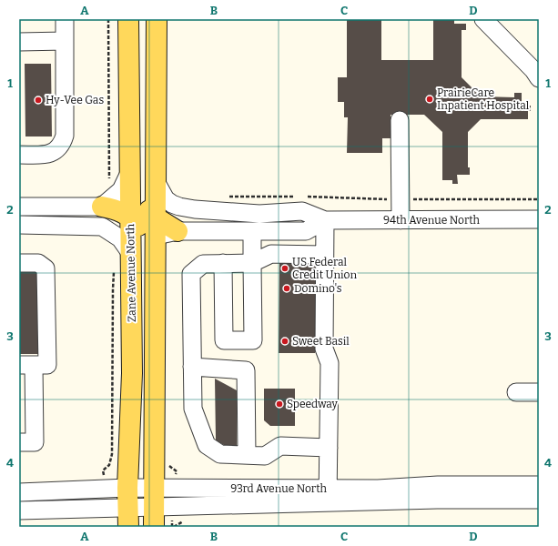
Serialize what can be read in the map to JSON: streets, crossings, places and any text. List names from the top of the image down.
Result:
{
  "streets": {
    "main road": ["Zane Avenue North"],
    "street": ["94th Avenue North", "93rd Avenue North"]
  },
  "crossings": [
    ["Zane Avenue North", "93rd Avenue North"]
  ],
  "places": [
    "PrairieCare Inpatient Hospital",
    "Hy-Vee Gas",
    "US Federal Credit Union",
    "Domino's",
    "Sweet Basil",
    "Speedway"
  ],
  "grid": {
    "columns": [
      "A",
      "B",
      "C",
      "D"
    ],
    "rows": [
      "1",
      "2",
      "3",
      "4"
    ]
  }
}
